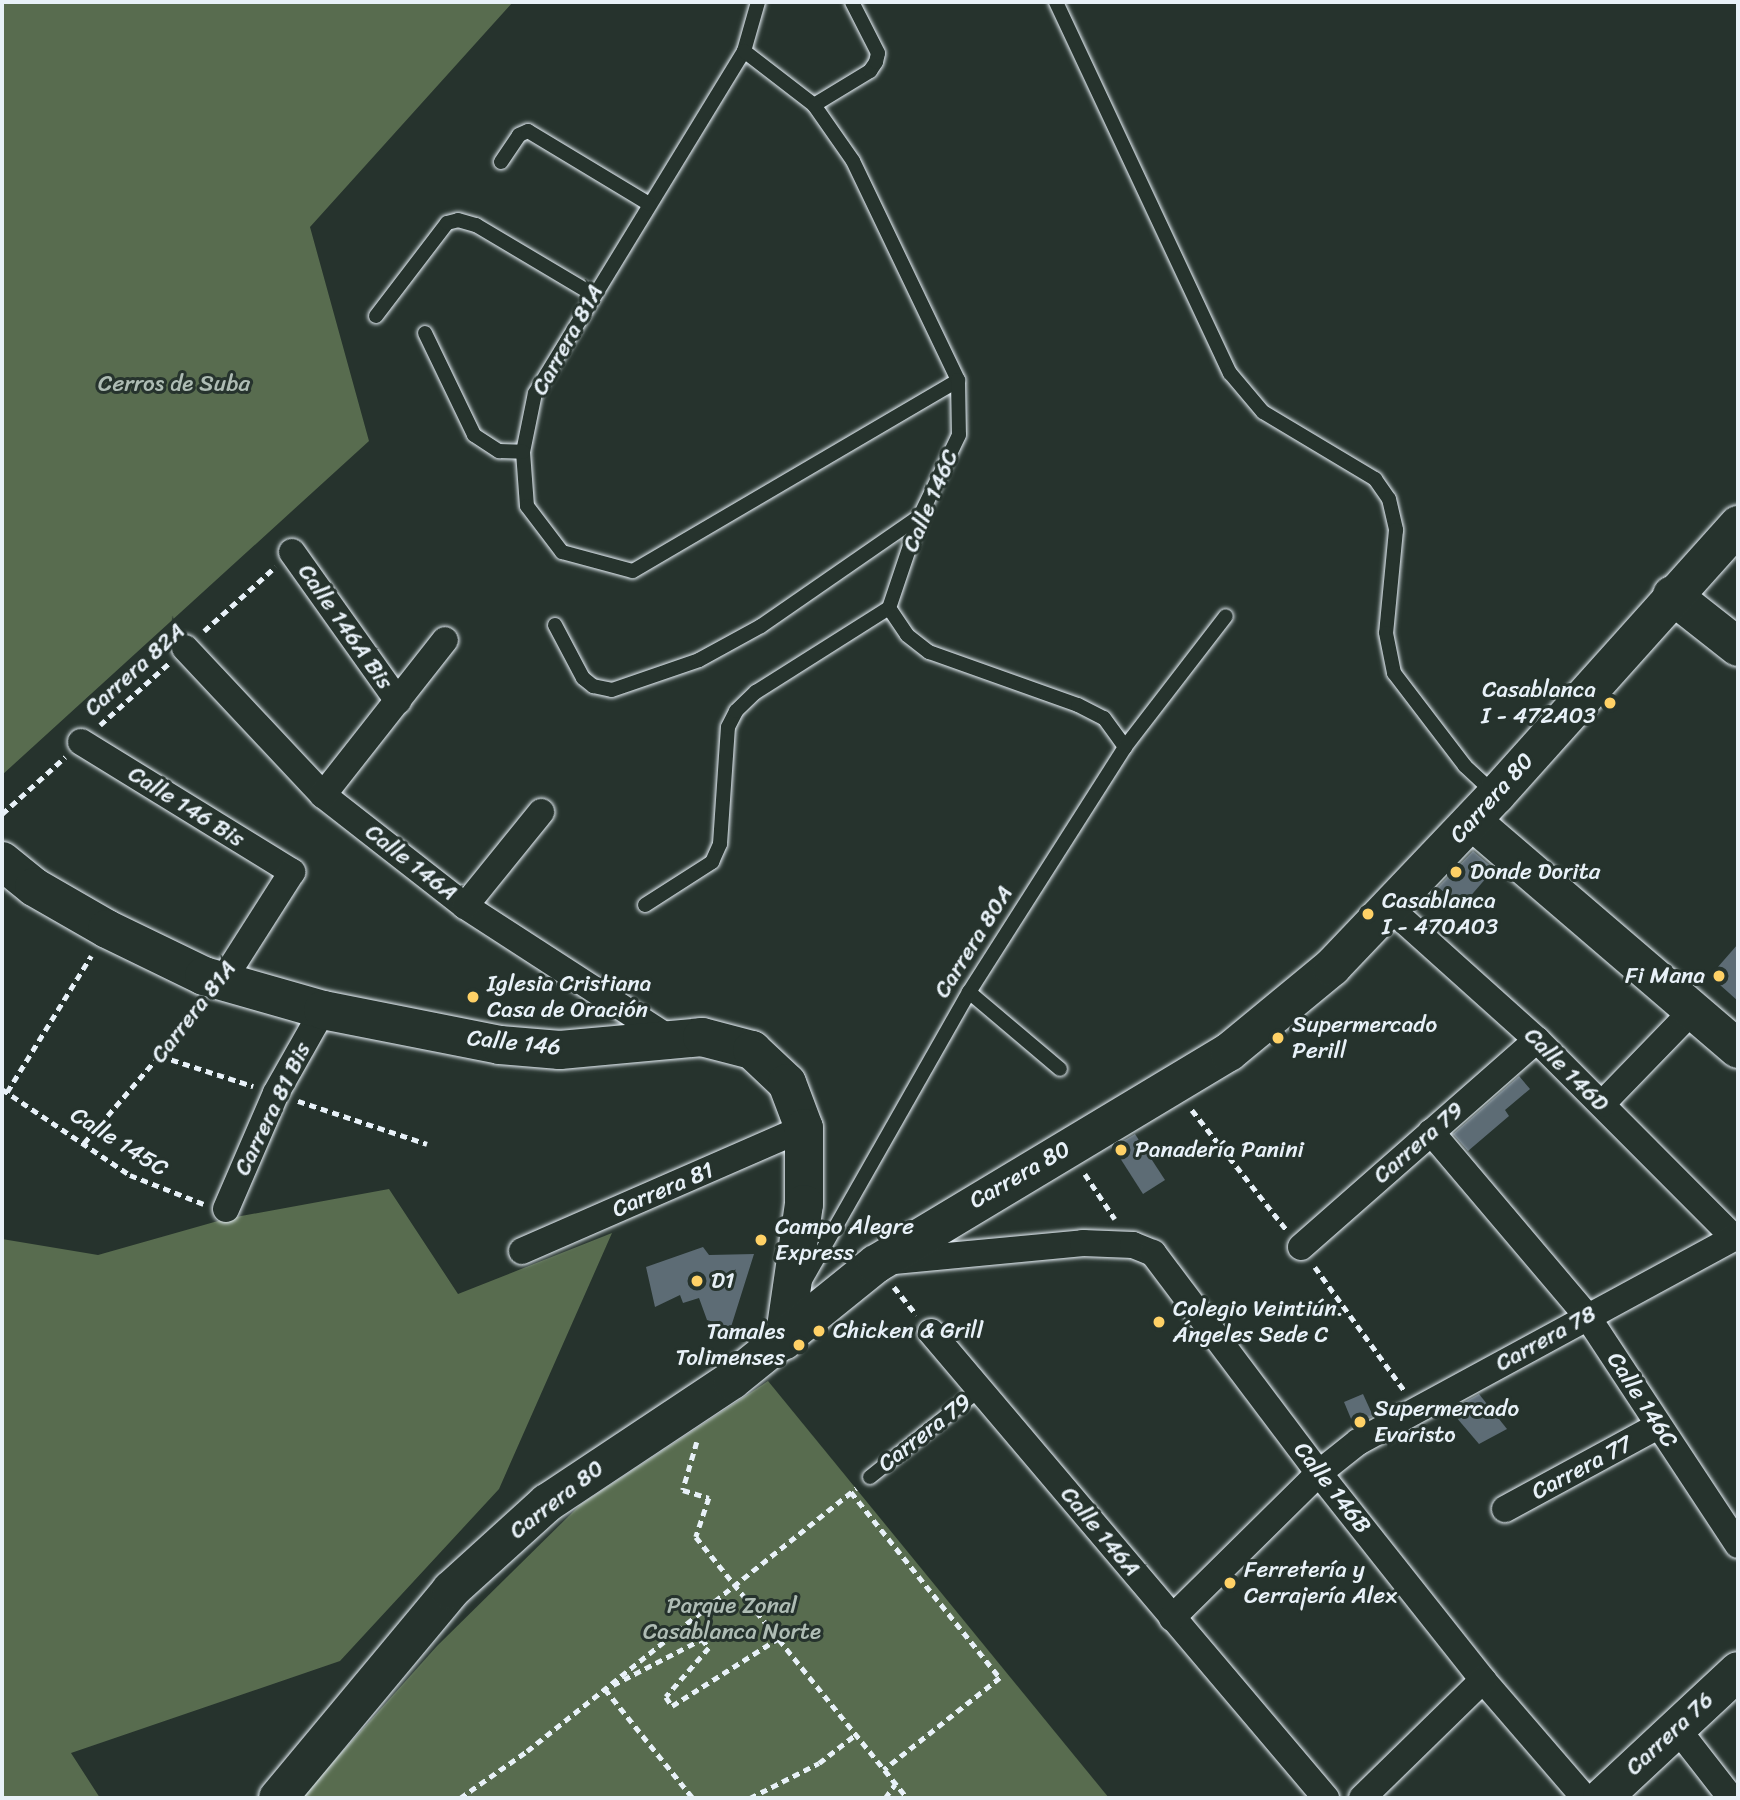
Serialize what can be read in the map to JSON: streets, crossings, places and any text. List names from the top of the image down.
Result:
{
  "streets": {
    "street": [
      "Carrera 81A",
      "Calle 146C",
      "Calle 146A Bis",
      "Carrera 80",
      "Calle 146 Bis",
      "Calle 146A",
      "Calle 146",
      "Calle 146D",
      "Carrera 81 Bis",
      "Carrera 79",
      "Carrera 81",
      "Carrera 78",
      "Carrera 77",
      "Calle 146B",
      "Carrera 76"
    ],
    "lane": ["Carrera 80A"],
    "path": ["Carrera 82A", "Calle 145C"]
  },
  "crossings": [
    ["Carrera 81A", "Calle 146C"],
    ["Carrera 81A", "Calle 146 Bis"],
    ["Carrera 81A", "Calle 146"],
    ["Carrera 81A", "Calle 145C"],
    ["Calle 146C", "Carrera 79"],
    ["Calle 146C", "Carrera 78"],
    ["Calle 146C", "Carrera 77"],
    ["Calle 146A Bis", "Carrera 82A"],
    ["Carrera 82A", "Calle 146 Bis"],
    ["Carrera 82A", "Calle 146A"],
    ["Carrera 80", "Carrera 80A"],
    ["Carrera 80", "Calle 146"],
    ["Carrera 80", "Calle 146D"],
    ["Calle 146A", "Calle 146"],
    ["Calle 146A", "Carrera 79"],
    ["Calle 146A", "Carrera 78"],
    ["Carrera 80A", "Calle 146"],
    ["Calle 146", "Carrera 81 Bis"],
    ["Calle 146", "Carrera 81"],
    ["Calle 146D", "Carrera 79"],
    ["Calle 146D", "Carrera 78"],
    ["Carrera 81 Bis", "Calle 145C"],
    ["Carrera 78", "Calle 146B"]
  ],
  "parks": ["Cerros de Suba", "Parque Zonal Casablanca Norte"],
  "places": [
    "Casablanca I - 472A03",
    "Donde Dorita",
    "Casablanca I - 470A03",
    "Fi Mana",
    "Iglesia Cristiana Casa de Oración",
    "Supermercado Perill",
    "Panadería Panini",
    "Campo Alegre Express",
    "D1",
    "Colegio Veintiún. Ángeles Sede C",
    "Chicken & Grill",
    "Tamales Tolimenses",
    "Supermercado Evaristo",
    "Ferretería y Cerrajería Alex"
  ]
}
